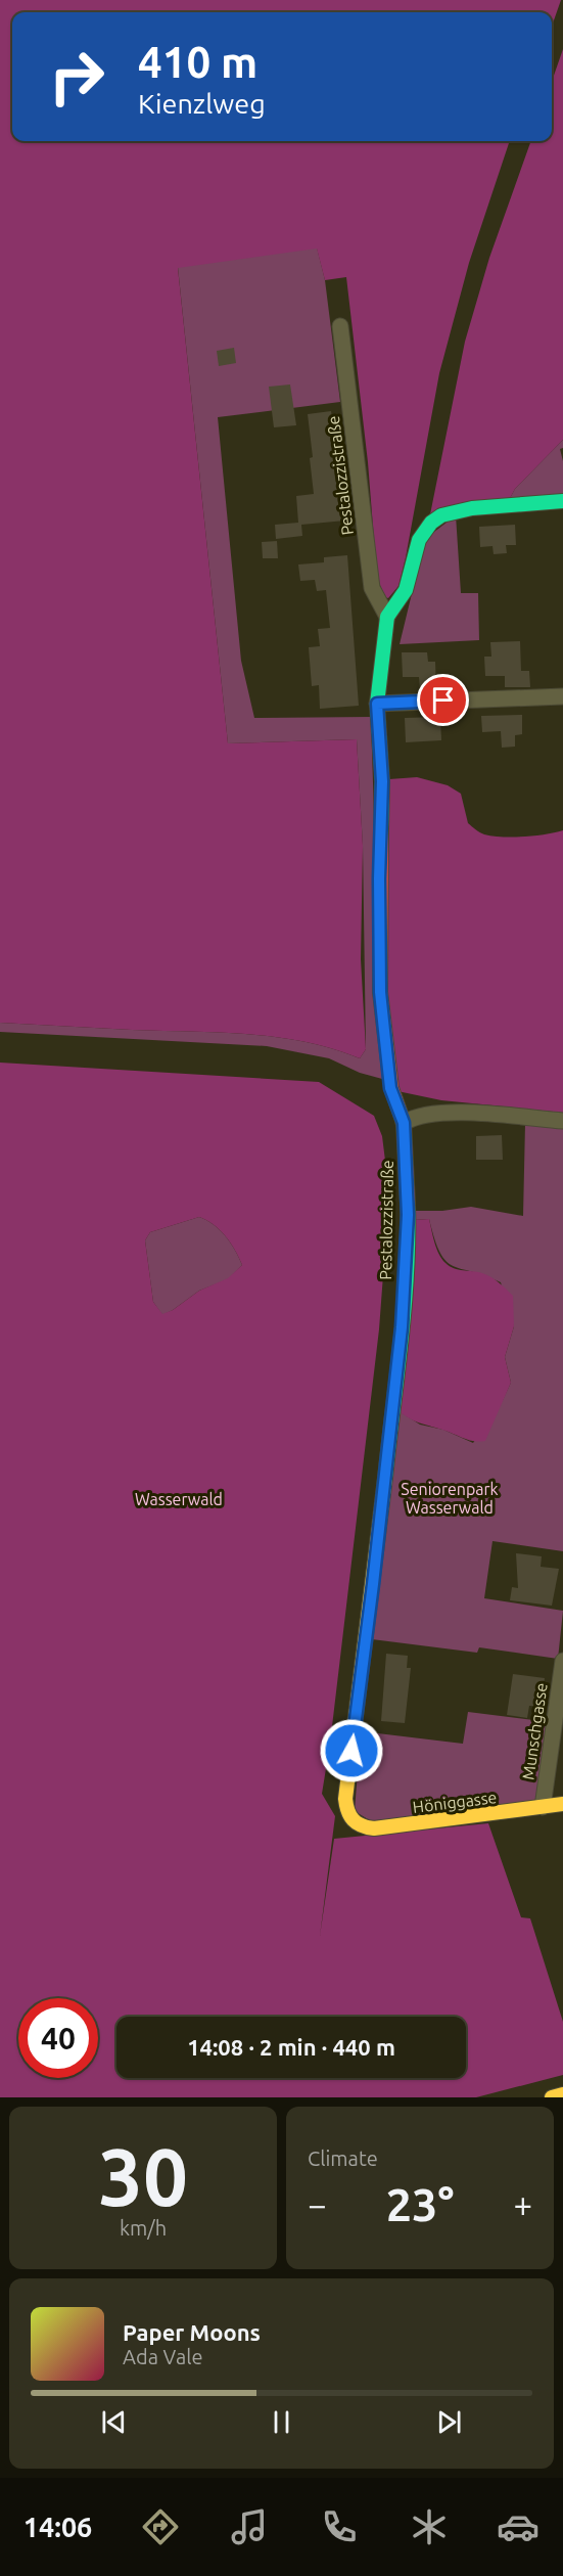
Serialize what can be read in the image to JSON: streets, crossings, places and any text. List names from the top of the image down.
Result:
{
  "streets": {
    "street": ["Pestalozzistraße", "Munschgasse", "Höniggasse"]
  },
  "crossings": [
    ["Pestalozzistraße", "Höniggasse"],
    ["Munschgasse", "Höniggasse"]
  ],
  "parks": ["Seniorenpark Wasserwald", "Wasserwald"],
  "page": {
    "turn": ["410 m", "Kienzlweg"],
    "limit": "40",
    "trip": "14:08 · 2 min · 440 m",
    "tile": [
      ["30", "km/h"],
      "Climate"
    ],
    "heat": ["−", "23°", "+"],
    "song": ["Paper Moons", "Ada Vale"],
    "tabs": "14:06"
  }
}
